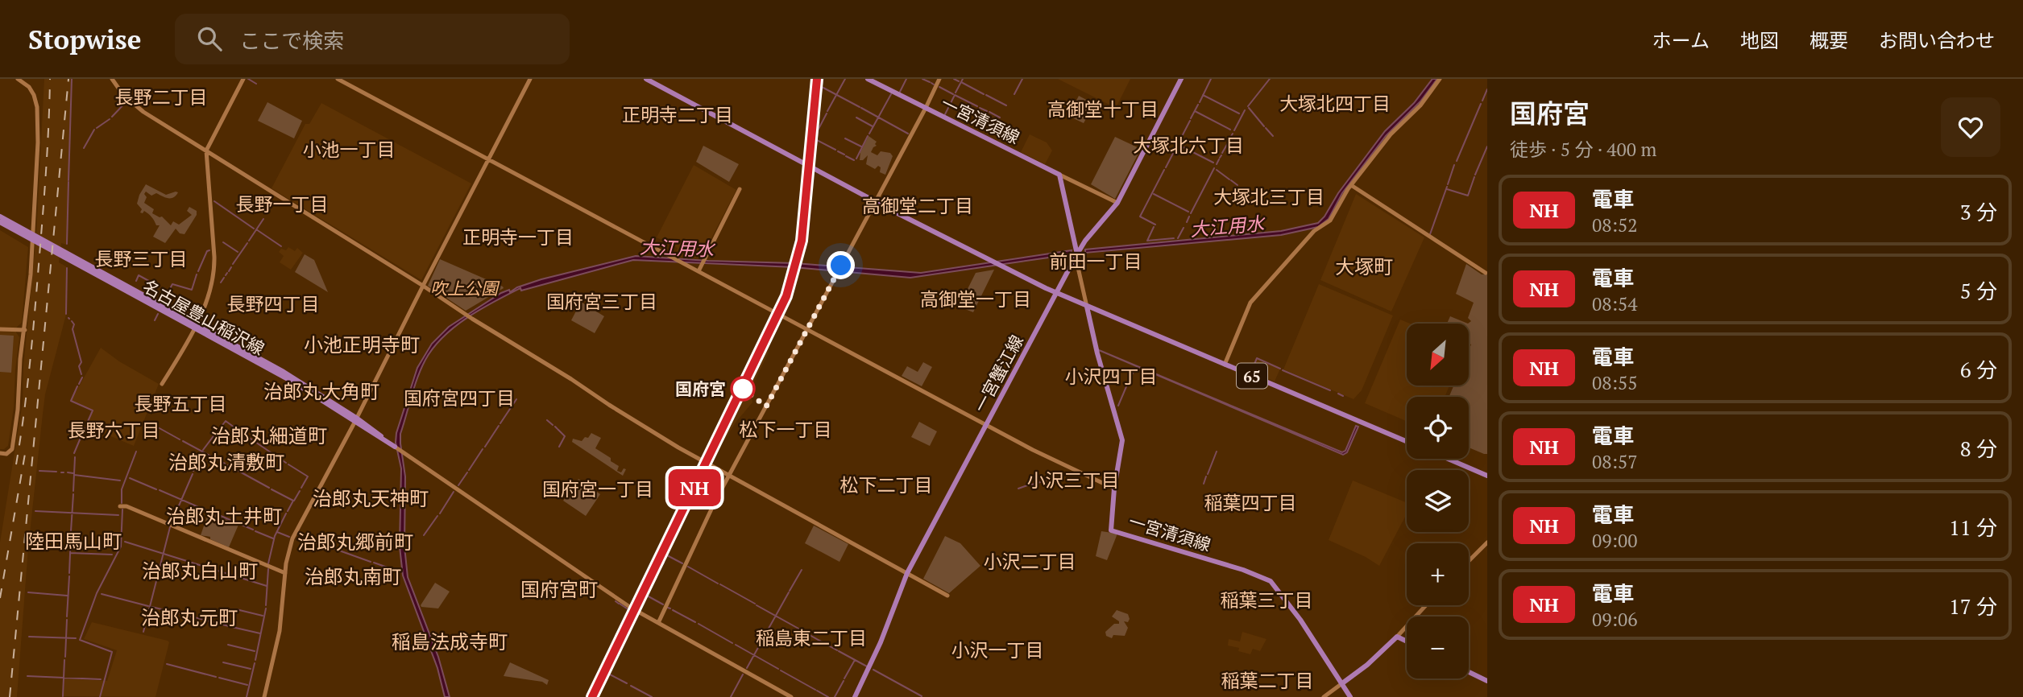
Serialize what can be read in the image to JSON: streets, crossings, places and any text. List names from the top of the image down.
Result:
{
  "streets": {
    "main road": [
      "一宮清須線",
      "名古屋豊山稲沢線",
      "一宮蟹江線",
      "65"
    ]
  },
  "crossings": [
    ["一宮清須線", "65"],
    ["一宮蟹江線", "65"]
  ],
  "districts": [
    "長野二丁目",
    "大塚北四丁目",
    "高御堂十丁目",
    "正明寺二丁目",
    "大塚北六丁目",
    "小池一丁目",
    "大塚北三丁目",
    "長野一丁目",
    "高御堂二丁目",
    "正明寺一丁目",
    "長野三丁目",
    "前田一丁目",
    "大塚町",
    "高御堂一丁目",
    "国府宮三丁目",
    "長野四丁目",
    "小池正明寺町",
    "小沢四丁目",
    "治郎丸大角町",
    "国府宮四丁目",
    "長野五丁目",
    "松下一丁目",
    "長野六丁目",
    "治郎丸細道町",
    "治郎丸清敷町",
    "小沢三丁目",
    "松下二丁目",
    "国府宮一丁目",
    "治郎丸天神町",
    "稲葉四丁目",
    "治郎丸土井町",
    "陸田馬山町",
    "治郎丸郷前町",
    "小沢二丁目",
    "治郎丸白山町",
    "治郎丸南町",
    "国府宮町",
    "稲葉三丁目",
    "治郎丸元町",
    "稲島東二丁目",
    "稲島法成寺町",
    "小沢一丁目",
    "稲葉二丁目"
  ],
  "water": ["大江用水"],
  "parks": ["吹上公園"],
  "places": ["国府宮"],
  "north": "bottom left",
  "page": {
    "header": "Stopwise",
    "search": "ここで検索",
    "nav": [
      "ホーム",
      "地図",
      "概要",
      "お問い合わせ"
    ],
    "on_map": "NH",
    "heading": ["国府宮", "徒歩 · 5 分 · 400 m"],
    "list": [
      {
        "mark": "NH",
        "name": "電車",
        "note": "08:52",
        "value": "3 分"
      },
      {
        "mark": "NH",
        "name": "電車",
        "note": "08:54",
        "value": "5 分"
      },
      {
        "mark": "NH",
        "name": "電車",
        "note": "08:55",
        "value": "6 分"
      },
      {
        "mark": "NH",
        "name": "電車",
        "note": "08:57",
        "value": "8 分"
      },
      {
        "mark": "NH",
        "name": "電車",
        "note": "09:00",
        "value": "11 分"
      },
      {
        "mark": "NH",
        "name": "電車",
        "note": "09:06",
        "value": "17 分"
      }
    ],
    "map_buttons": ["+", "−"]
  }
}
